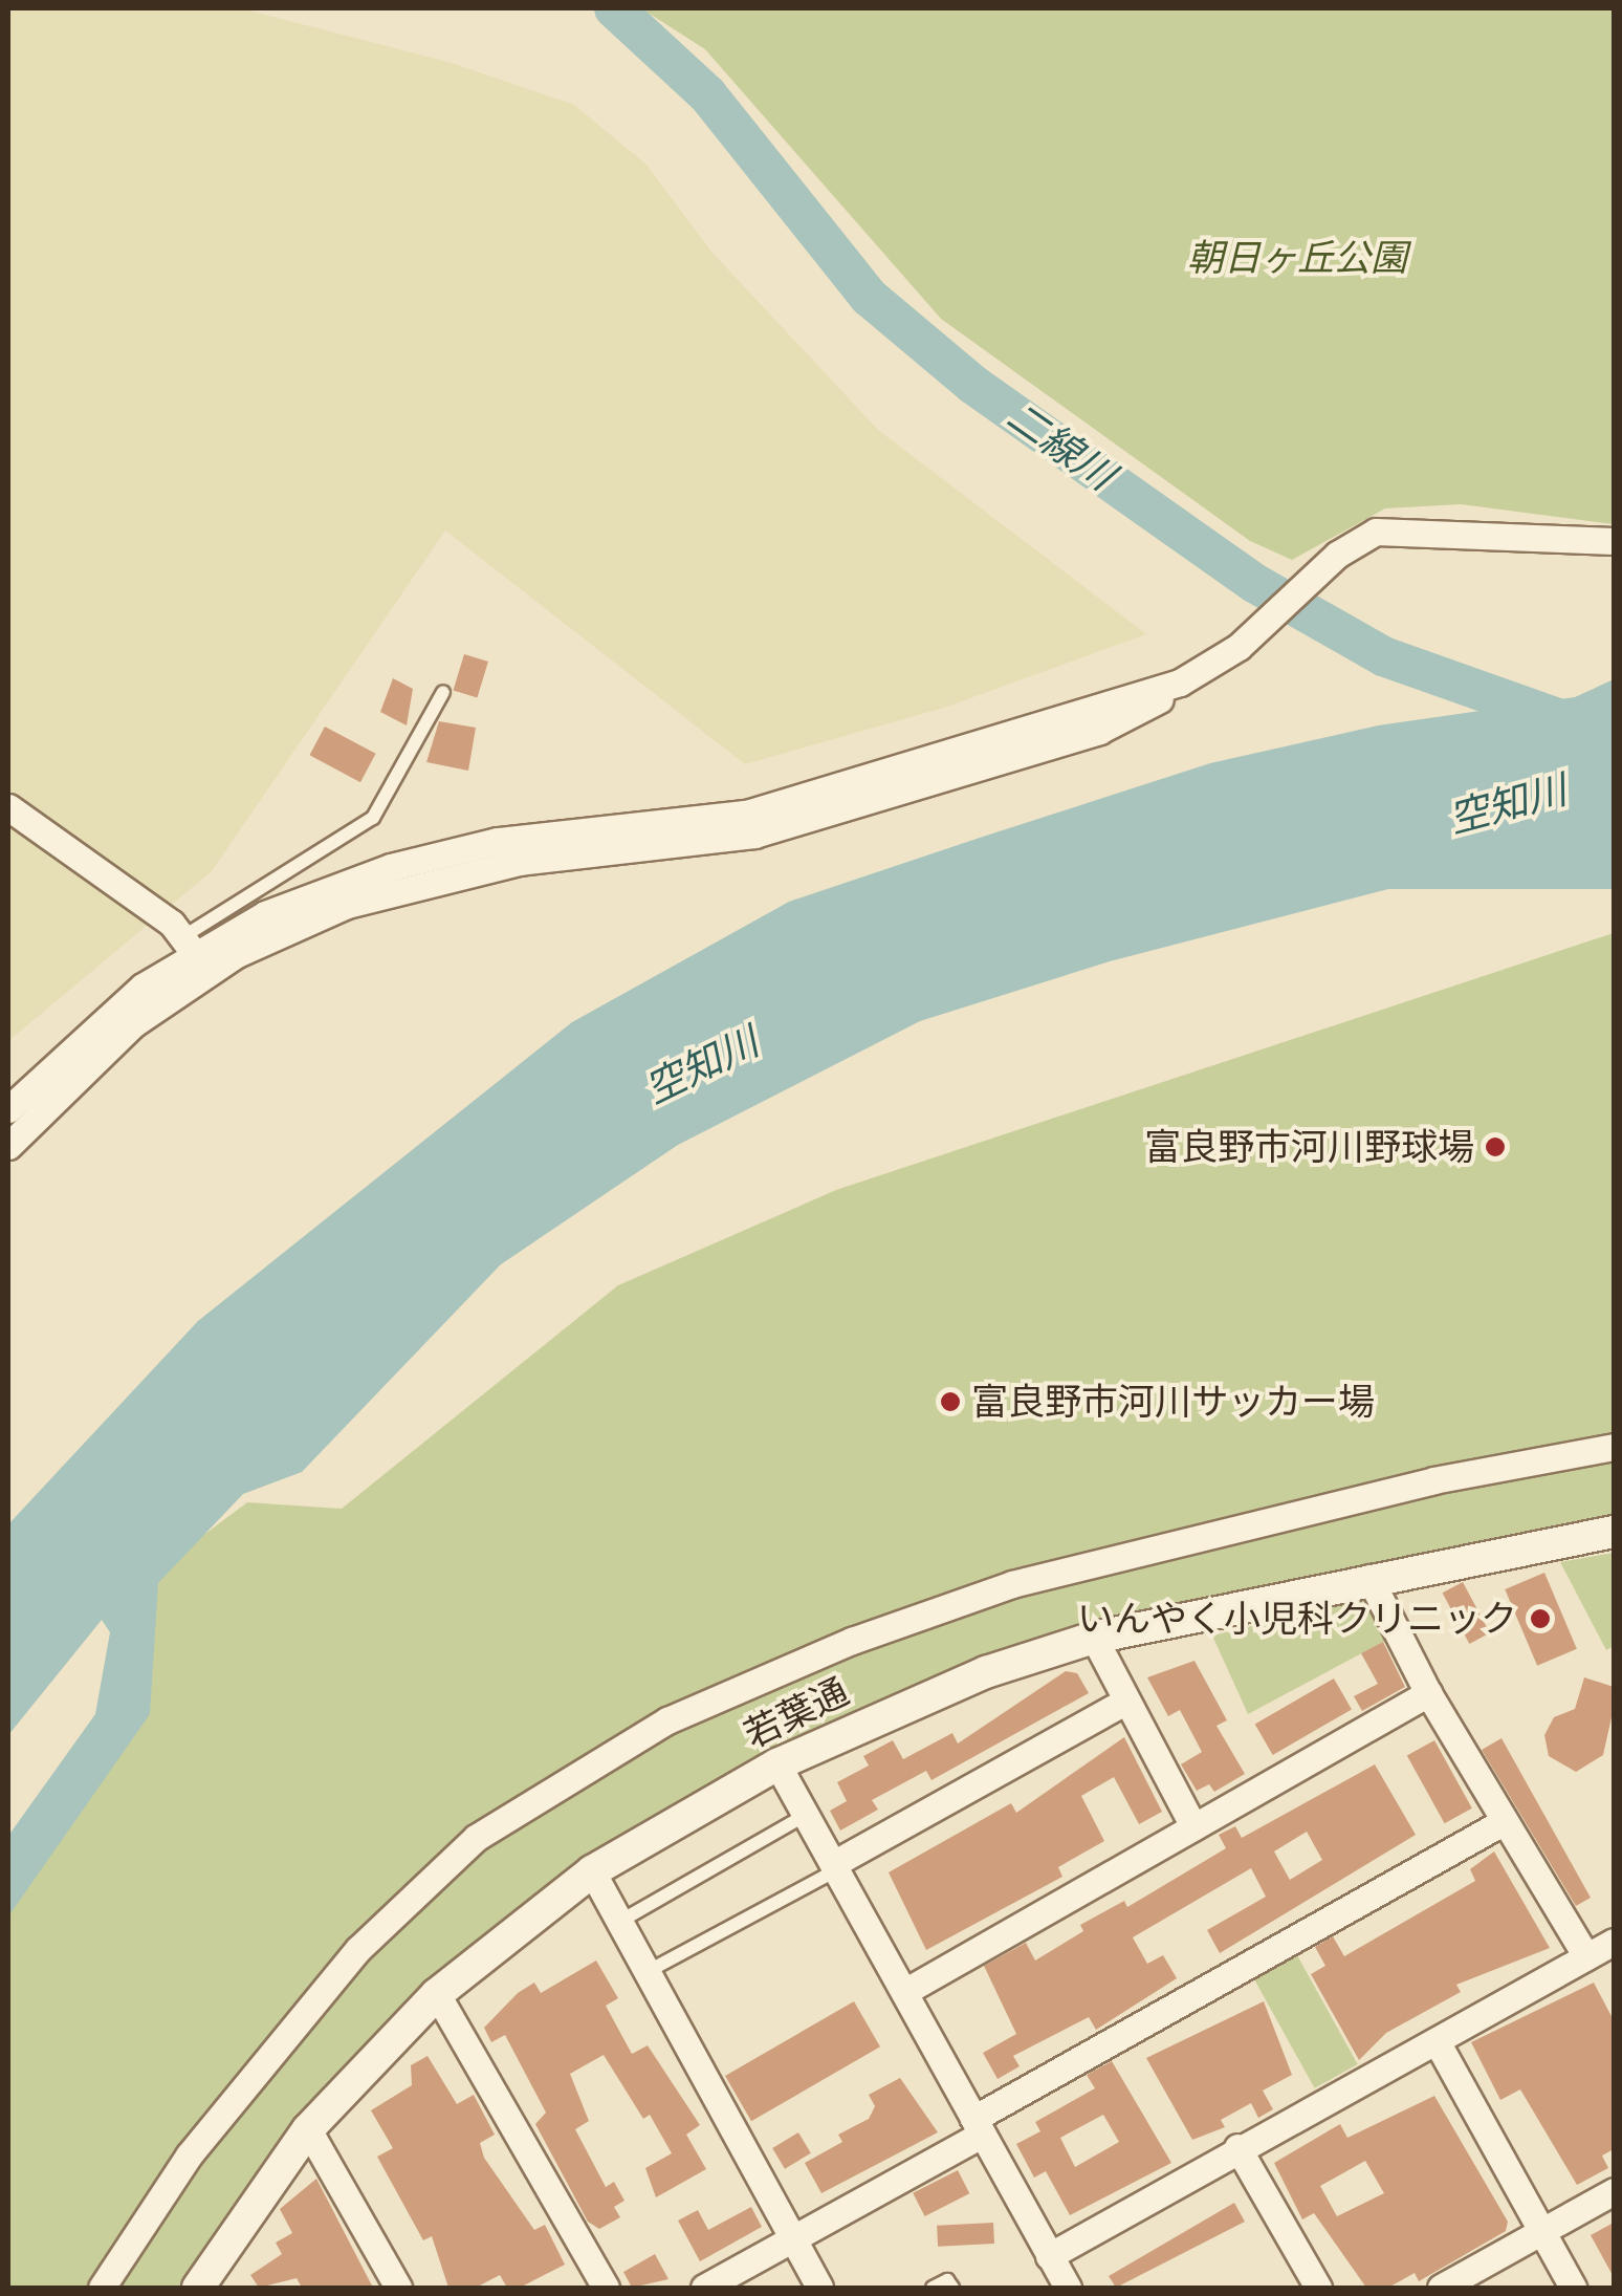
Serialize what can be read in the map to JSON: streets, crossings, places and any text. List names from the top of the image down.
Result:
{
  "streets": {
    "street": ["若葉通"]
  },
  "water": ["二線川", "空知川"],
  "parks": ["朝日ヶ丘公園"],
  "places": ["富良野市河川野球場", "富良野市河川サッカー場", "いんやく小児科クリニック"]
}
